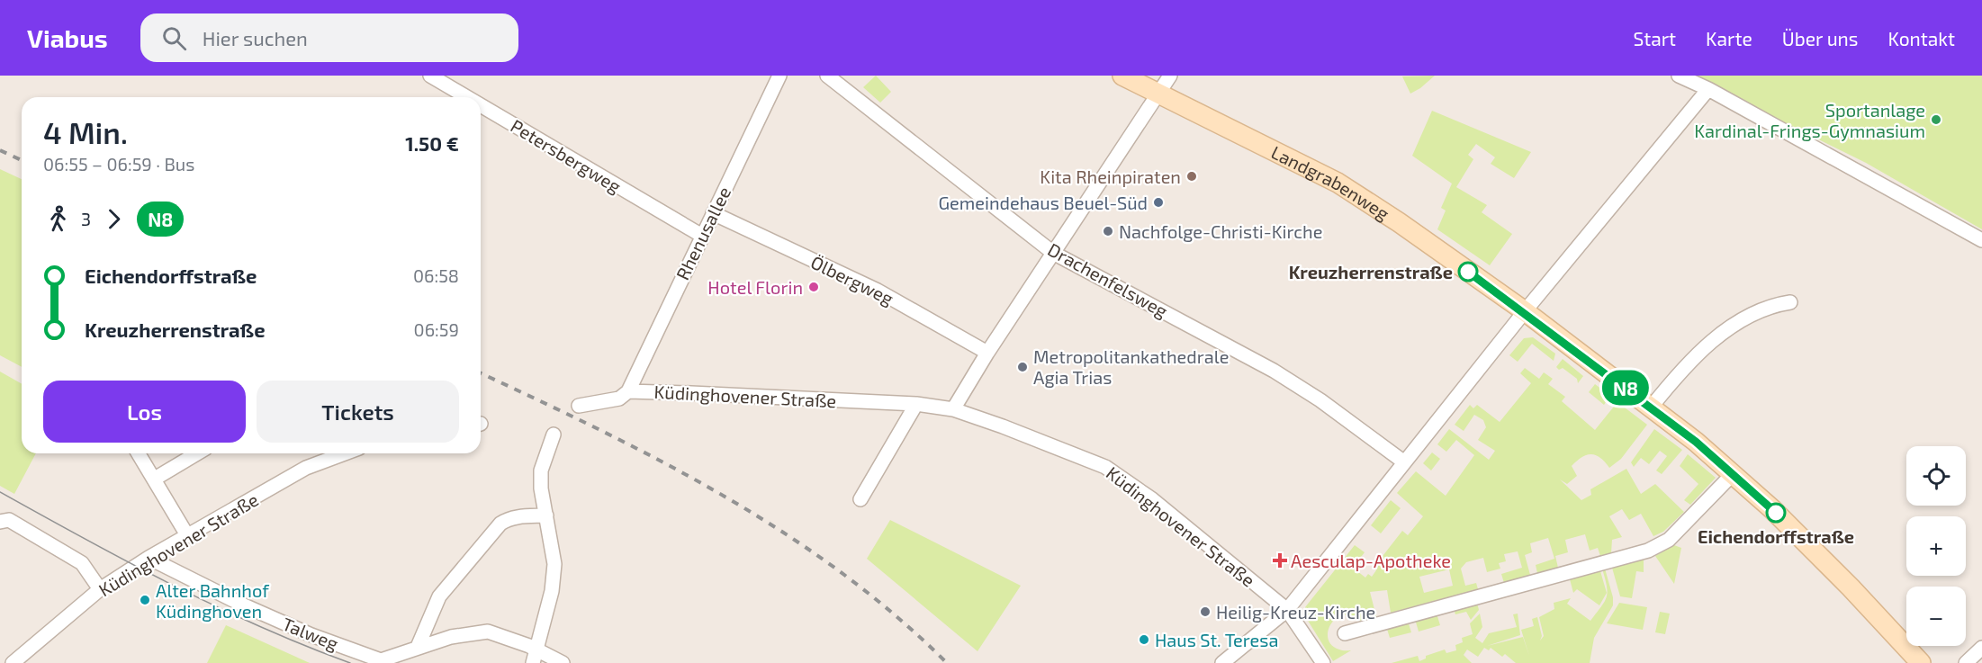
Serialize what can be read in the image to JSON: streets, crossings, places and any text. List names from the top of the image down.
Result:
{
  "streets": {
    "street": [
      "Petersbergweg",
      "Landgrabenweg",
      "Rhenusallee",
      "Ölbergweg",
      "Drachenfelsweg",
      "Küdinghovener Straße",
      "Talweg"
    ]
  },
  "crossings": [
    ["Petersbergweg", "Rhenusallee"],
    ["Rhenusallee", "Ölbergweg"],
    ["Rhenusallee", "Küdinghovener Straße"],
    ["Küdinghovener Straße", "Talweg"]
  ],
  "places": {
    "other": [
      "Sportanlage Kardinal-Frings-Gymnasium",
      "Kita Rheinpiraten",
      "Gemeindehaus Beuel-Süd",
      "Nachfolge-Christi-Kirche",
      "Kreuzherrenstraße",
      "Hotel Florin",
      "Metropolitankathedrale Agia Trias",
      "Eichendorffstraße",
      "Alter Bahnhof Küdinghoven",
      "Heilig-Kreuz-Kirche",
      "Haus St. Teresa"
    ],
    "health": ["Aesculap-Apotheke"]
  },
  "lines": ["bus line N8"],
  "page": {
    "header": "Viabus",
    "search": "Hier suchen",
    "nav": [
      "Start",
      "Karte",
      "Über uns",
      "Kontakt"
    ],
    "on_map": "N8",
    "heading": ["4 Min.", "06:55 – 06:59 · Bus", "1.50 €"],
    "legs": ["3", "N8"],
    "list": [
      {
        "name": "Eichendorffstraße",
        "value": "06:58"
      },
      {
        "name": "Kreuzherrenstraße",
        "value": "06:59"
      }
    ],
    "buttons": ["Los", "Tickets"],
    "map_buttons": ["+", "−"]
  }
}
